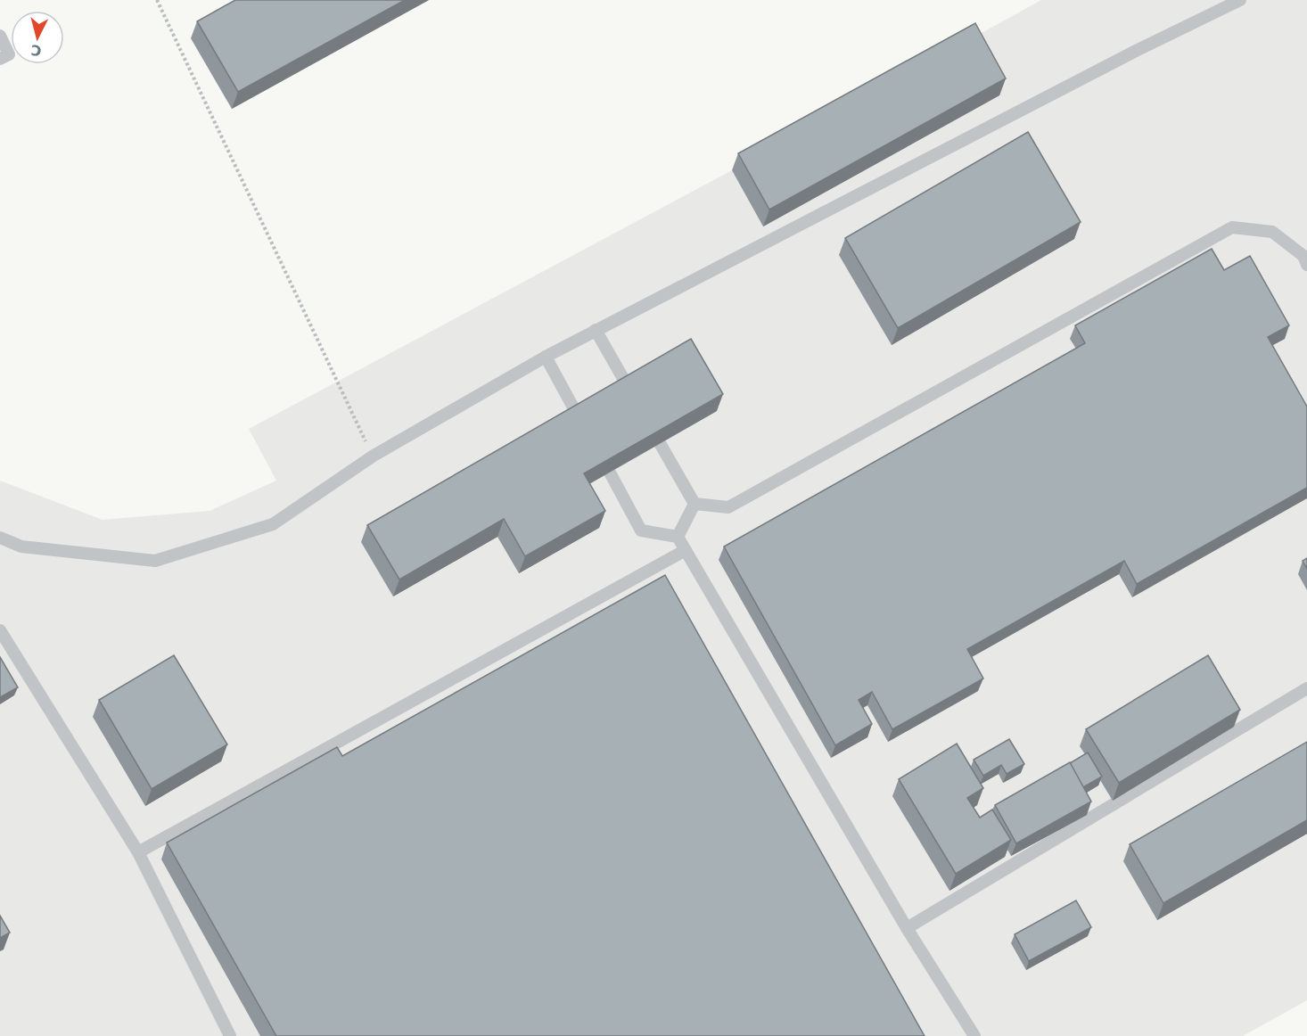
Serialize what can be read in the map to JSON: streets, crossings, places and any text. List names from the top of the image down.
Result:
{
  "north": "bottom"
}
